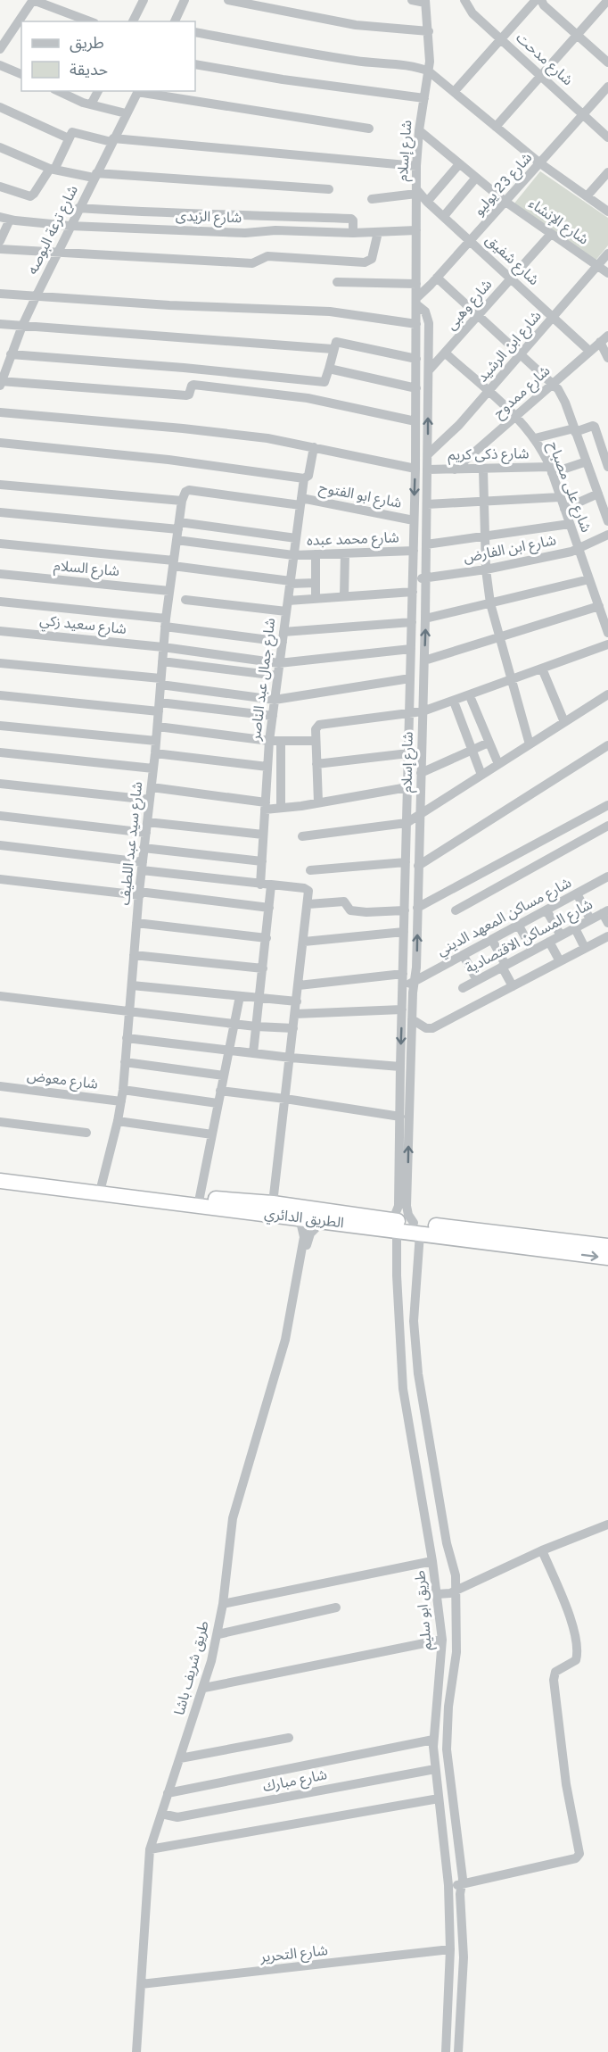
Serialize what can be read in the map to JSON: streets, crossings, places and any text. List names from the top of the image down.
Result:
{
  "streets": {
    "highway": ["الطريق الدائري"],
    "street": [
      "شارع مدحت",
      "شارع إسلام",
      "شارع 23 يوليو",
      "شارع الزيدى",
      "شارع الإنشاء",
      "شارع ترعة البوصه",
      "شارع شفيق",
      "شارع وهبى",
      "شارع ابن الرشيد",
      "شارع ممدوح",
      "شارع ذكى كريم",
      "شارع على مصباح",
      "شارع ابو الفتوح",
      "شارع محمد عبده",
      "شارع ابن الفارض",
      "شارع السلام",
      "شارع سعيد زكي",
      "شارع جمال عبد الناصر",
      "شارع سيد عبد اللطيف",
      "شارع مساكن المعهد الديني",
      "شارع المساكن الاقتصادية",
      "شارع معوض",
      "طريق ابو سليم",
      "طريق شريف باشا",
      "شارع مبارك",
      "شارع التحرير"
    ]
  },
  "crossings": [
    ["شارع مدحت", "شارع 23 يوليو"],
    ["شارع إسلام", "شارع 23 يوليو"],
    ["شارع إسلام", "شارع الزيدى"],
    ["شارع إسلام", "شارع الإنشاء"],
    ["شارع إسلام", "شارع شفيق"],
    ["شارع إسلام", "شارع وهبى"],
    ["شارع إسلام", "شارع ابن الرشيد"],
    ["شارع إسلام", "شارع ذكى كريم"],
    ["شارع إسلام", "شارع ابو الفتوح"],
    ["شارع إسلام", "شارع محمد عبده"],
    ["شارع إسلام", "شارع ابن الفارض"],
    ["شارع إسلام", "شارع سعيد زكي"],
    ["شارع إسلام", "شارع مساكن المعهد الديني"],
    ["شارع إسلام", "الطريق الدائري"],
    ["شارع إسلام", "طريق ابو سليم"],
    ["شارع 23 يوليو", "شارع الإنشاء"],
    ["شارع 23 يوليو", "شارع شفيق"],
    ["شارع الزيدى", "شارع ترعة البوصه"],
    ["شارع الإنشاء", "شارع وهبى"],
    ["شارع الإنشاء", "شارع ابن الرشيد"],
    ["شارع شفيق", "شارع وهبى"],
    ["شارع شفيق", "شارع ابن الرشيد"],
    ["شارع شفيق", "شارع ممدوح"],
    ["شارع وهبى", "شارع على مصباح"],
    ["شارع ابن الرشيد", "شارع على مصباح"],
    ["شارع ممدوح", "شارع ذكى كريم"],
    ["شارع ممدوح", "شارع على مصباح"],
    ["شارع ذكى كريم", "شارع على مصباح"],
    ["شارع على مصباح", "شارع ابن الفارض"],
    ["شارع ابو الفتوح", "شارع جمال عبد الناصر"],
    ["شارع ابو الفتوح", "شارع سيد عبد اللطيف"],
    ["شارع محمد عبده", "شارع جمال عبد الناصر"],
    ["شارع محمد عبده", "شارع سيد عبد اللطيف"],
    ["شارع السلام", "شارع سيد عبد اللطيف"],
    ["شارع سعيد زكي", "شارع جمال عبد الناصر"],
    ["شارع سعيد زكي", "شارع سيد عبد اللطيف"],
    ["شارع سيد عبد اللطيف", "شارع معوض"],
    ["شارع سيد عبد اللطيف", "الطريق الدائري"],
    ["الطريق الدائري", "طريق ابو سليم"],
    ["الطريق الدائري", "طريق شريف باشا"],
    ["طريق ابو سليم", "شارع مبارك"],
    ["طريق ابو سليم", "شارع التحرير"],
    ["طريق شريف باشا", "شارع مبارك"],
    ["طريق شريف باشا", "شارع التحرير"]
  ],
  "legend": ["طريق", "حديقة"]
}
